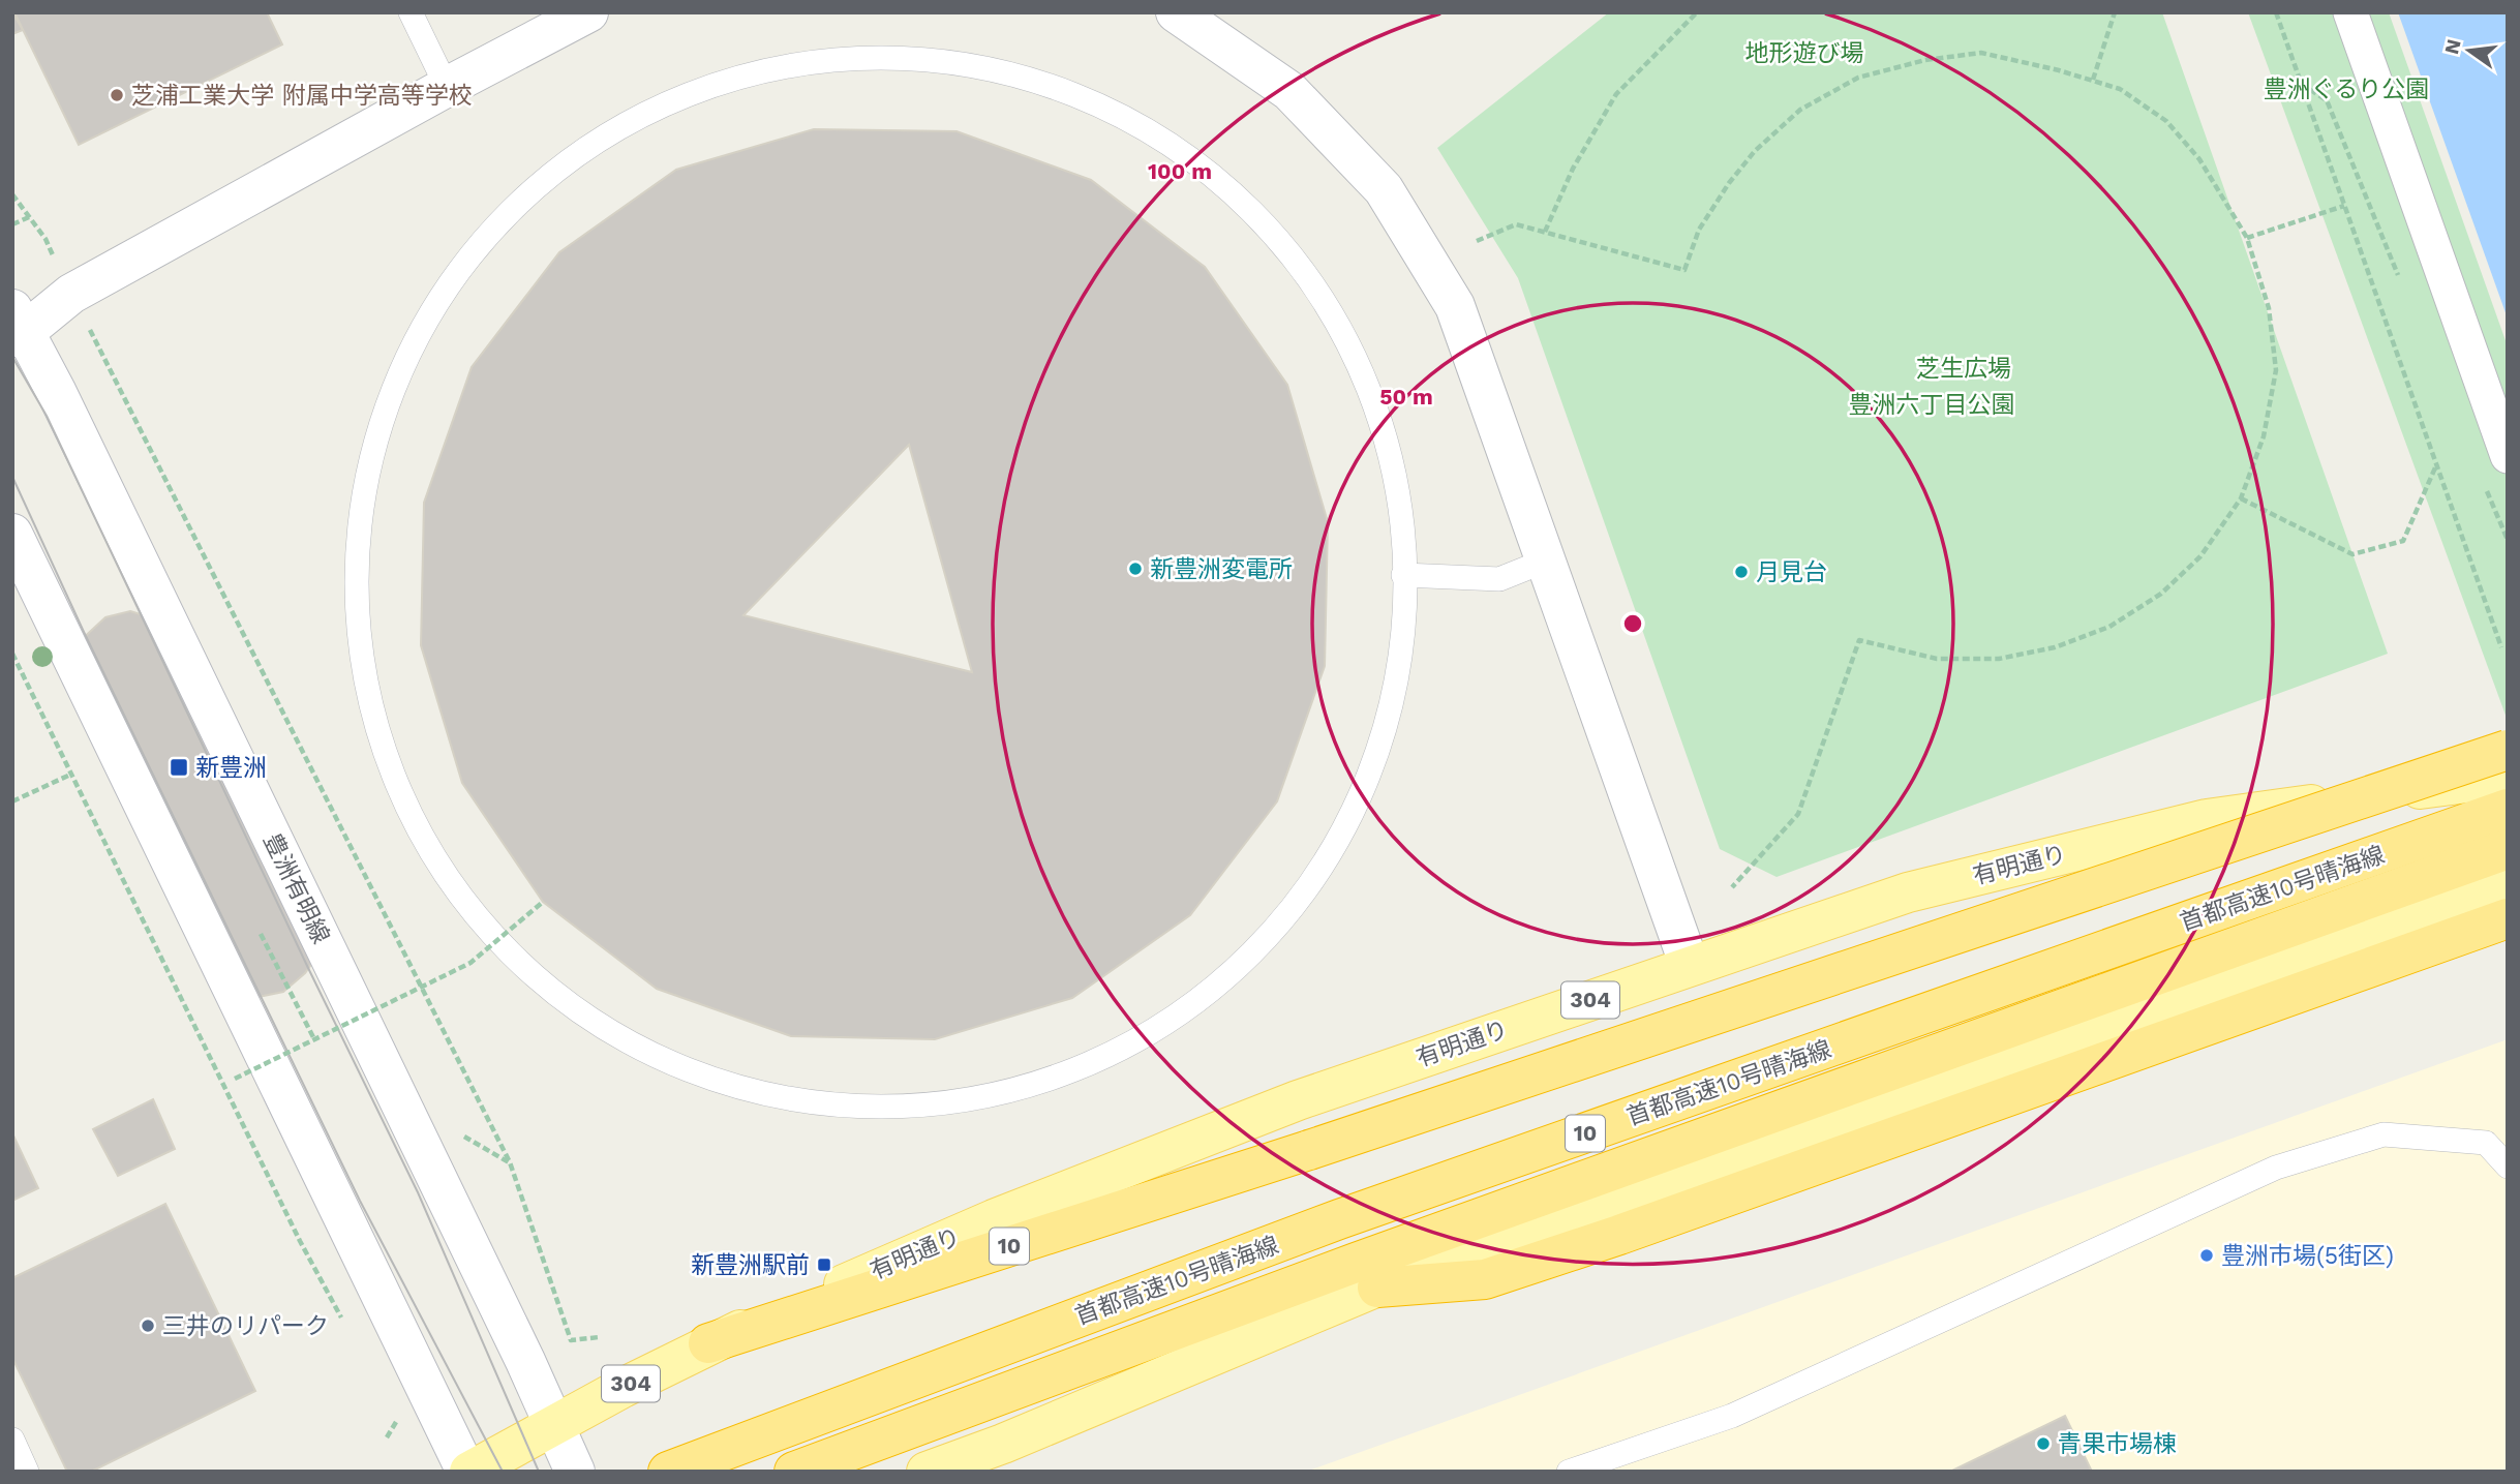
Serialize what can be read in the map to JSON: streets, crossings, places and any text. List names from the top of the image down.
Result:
{
  "streets": {
    "highway": ["首都高速10号晴海線", "10"],
    "main road": ["有明通り", "豊洲有明線", "304"]
  },
  "crossings": [
    ["有明通り", "豊洲有明線"],
    ["有明通り", "10"]
  ],
  "parks": [
    "地形遊び場",
    "豊洲ぐるり公園",
    "芝生広場",
    "豊洲六丁目公園"
  ],
  "places": {
    "other": [
      "芝浦工業大学 附属中学高等学校",
      "新豊洲変電所",
      "月見台",
      "豊洲市場(5街区)",
      "三井のリパーク",
      "青果市場棟"
    ],
    "transit": ["新豊洲", "新豊洲駅前"]
  },
  "north": "left",
  "rings": ["100 m", "50 m"]
}
